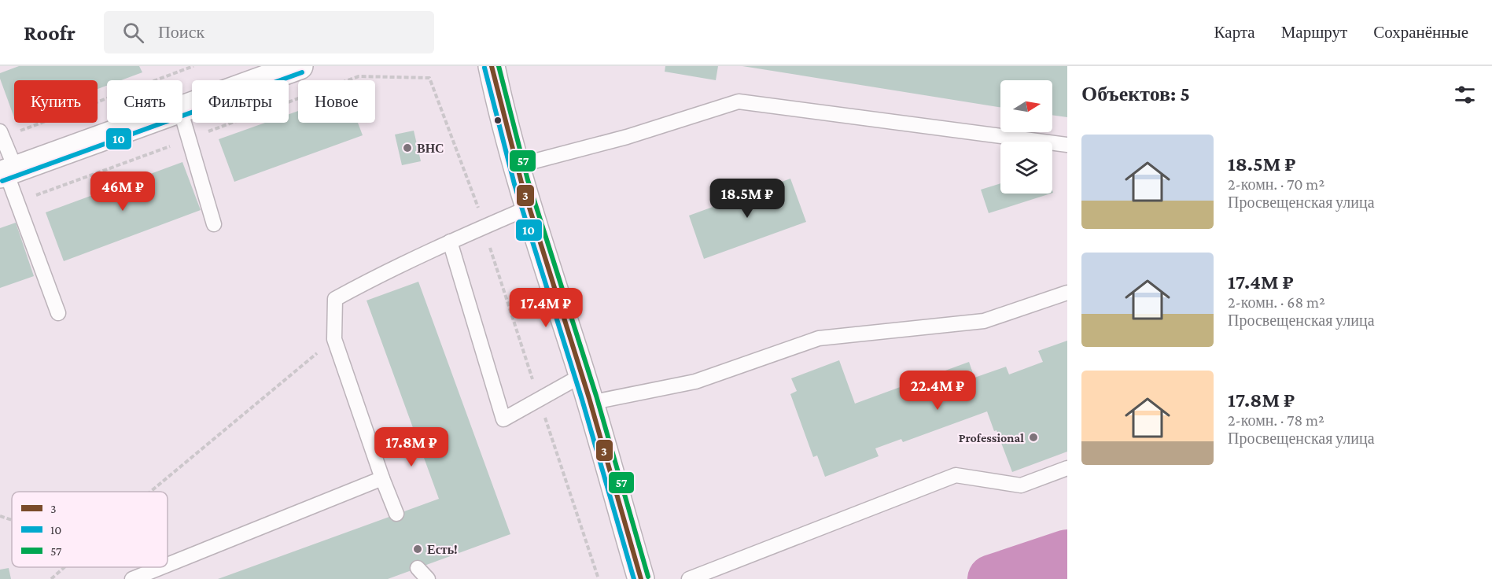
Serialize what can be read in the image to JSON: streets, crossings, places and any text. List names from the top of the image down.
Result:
{
  "places": ["ВНС", "Professional", "Есть!"],
  "lines": ["transit line 3", "transit line 57", "transit line 10"],
  "legend": ["3", "10", "57"],
  "north": "right",
  "page": {
    "header": "Roofr",
    "search": "Поиск",
    "nav": ["Карта", "Маршрут", "Сохранённые"],
    "heading": "Объектов: 5",
    "chip": [
      "Купить",
      "Снять",
      "Фильтры",
      "Новое"
    ],
    "list": [
      {
        "name": "18.5M ₽",
        "note": "2-комн. · 70 m² · Просвещенская улица"
      },
      {
        "name": "17.4M ₽",
        "note": "2-комн. · 68 m² · Просвещенская улица"
      },
      {
        "name": "17.8M ₽",
        "note": "2-комн. · 78 m² · Просвещенская улица"
      }
    ],
    "price": [
      "46M ₽",
      "18.5M ₽",
      "17.4M ₽",
      "22.4M ₽",
      "17.8M ₽"
    ]
  }
}
